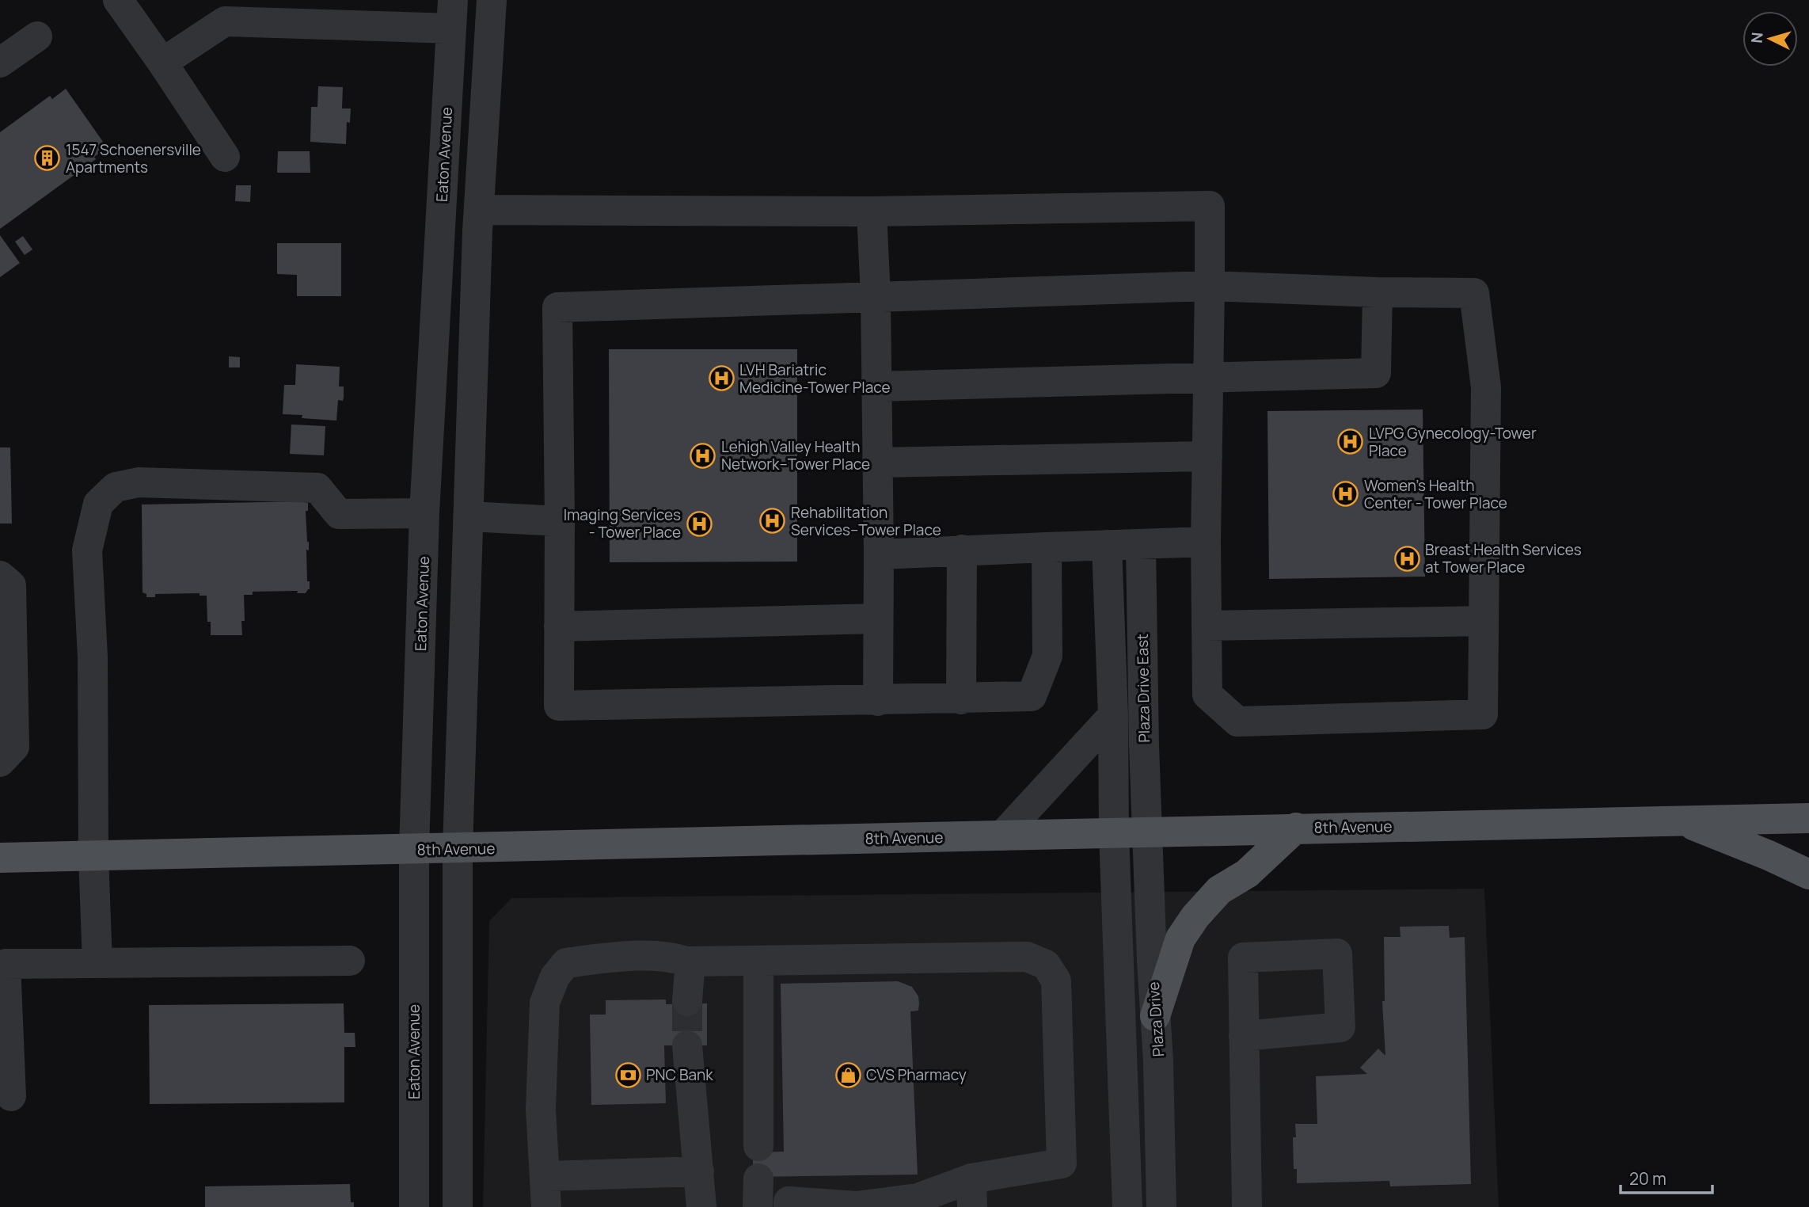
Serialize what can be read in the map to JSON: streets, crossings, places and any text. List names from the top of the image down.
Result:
{
  "streets": {
    "main road": ["8th Avenue"],
    "street": ["Eaton Avenue", "Plaza Drive East", "Plaza Drive"]
  },
  "crossings": [
    ["Eaton Avenue", "8th Avenue"],
    ["Plaza Drive East", "8th Avenue"],
    ["Plaza Drive East", "Plaza Drive"],
    ["8th Avenue", "Plaza Drive"]
  ],
  "places": {
    "building": ["1547 Schoenersville Apartments"],
    "hospital": [
      "LVH Bariatric Medicine-Tower Place",
      "LVPG Gynecology-Tower Place",
      "Lehigh Valley Health Network–Tower Place",
      "Women’s Health Center - Tower Place",
      "Rehabilitation Services–Tower Place",
      "Imaging Services - Tower Place",
      "Breast Health Services at Tower Place"
    ],
    "bank": ["PNC Bank"],
    "shop": ["CVS Pharmacy"]
  },
  "scale_bar": "20 m",
  "north": "left"
}
